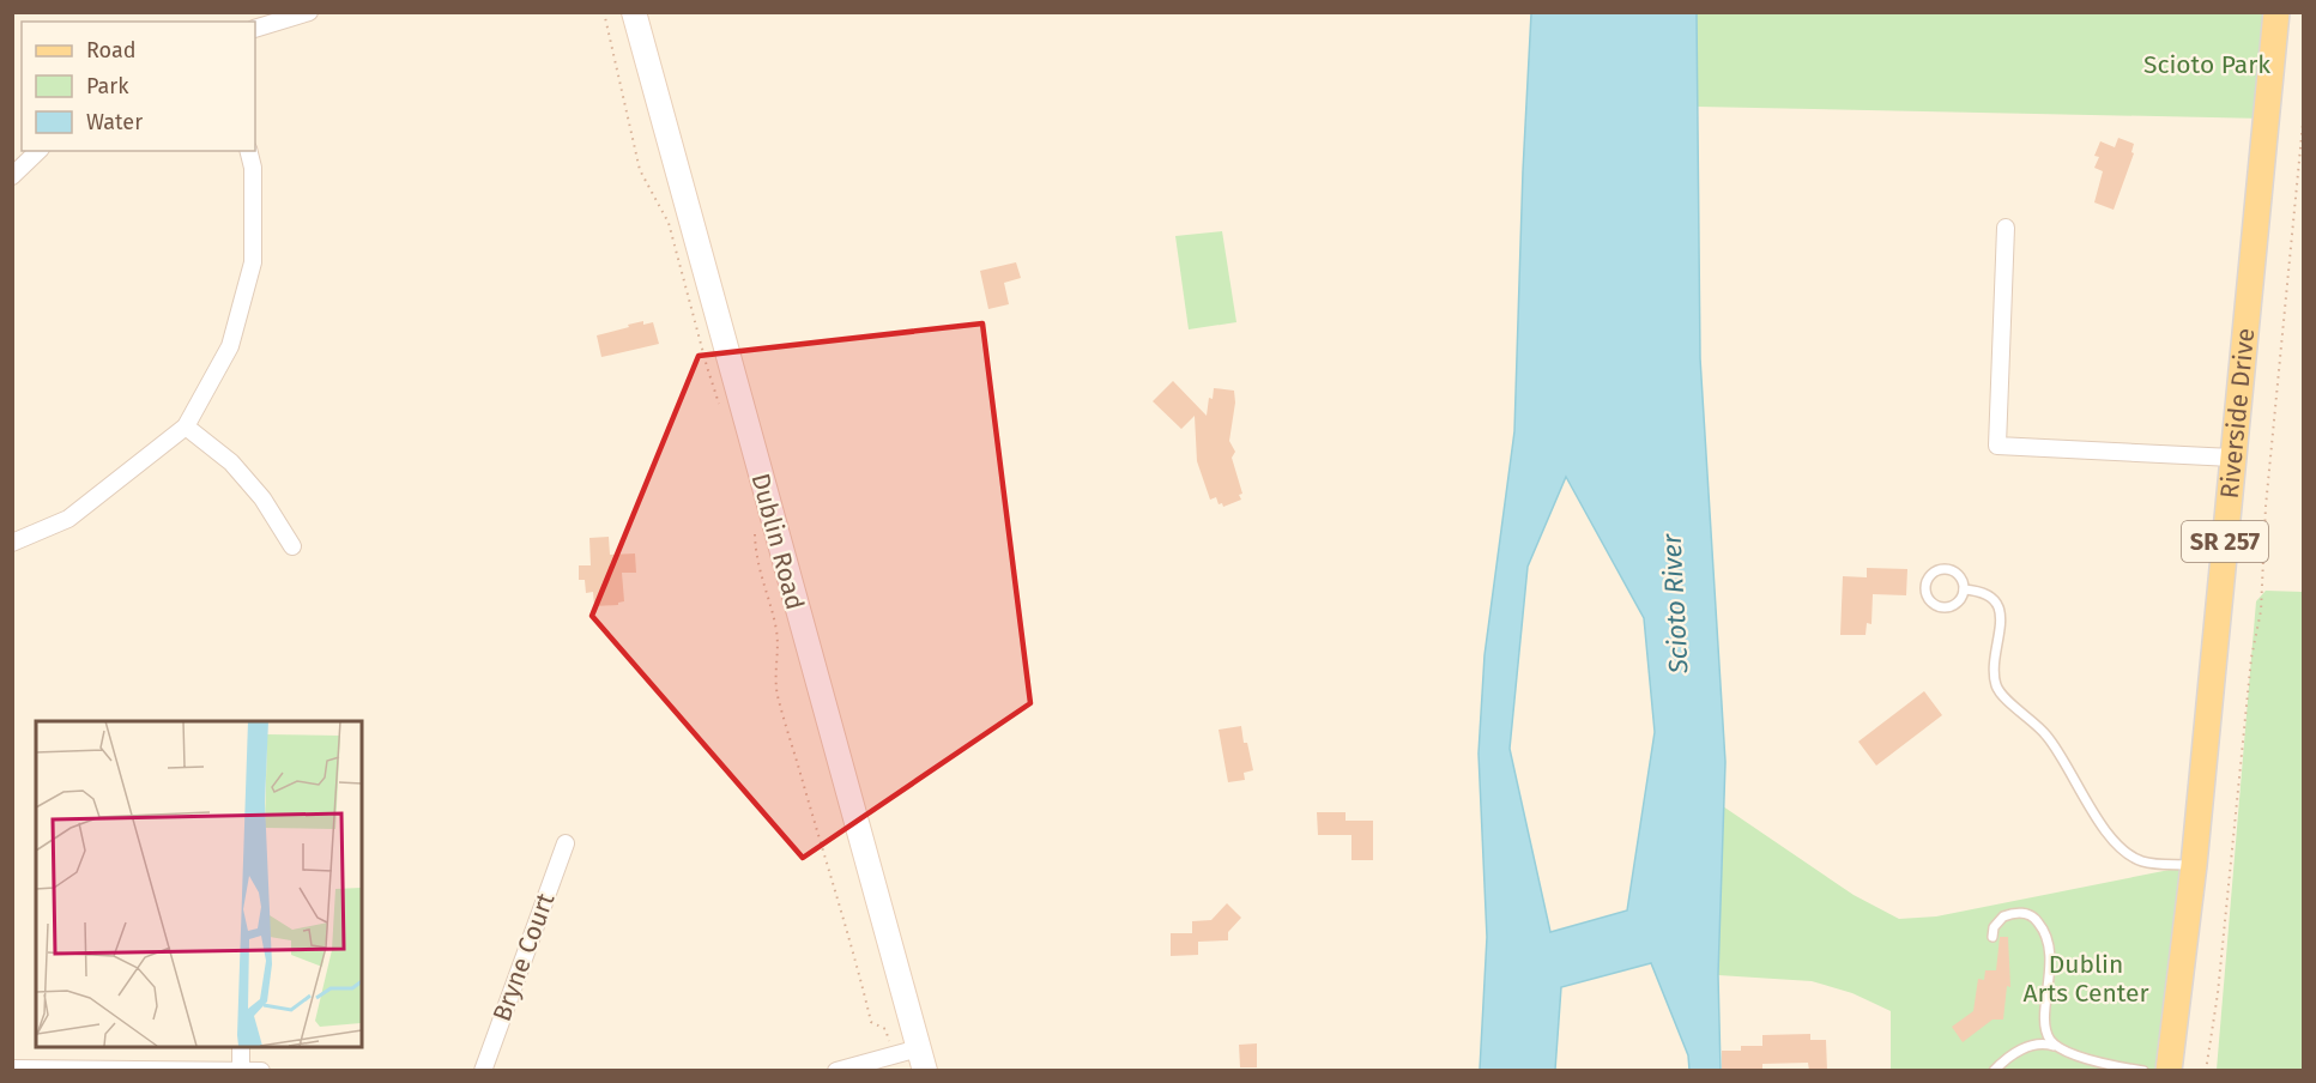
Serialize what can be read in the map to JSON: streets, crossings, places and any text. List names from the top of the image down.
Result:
{
  "streets": {
    "main road": ["Riverside Drive", "Dublin Road", "SR 257"],
    "street": ["Bryne Court"]
  },
  "water": ["Scioto River"],
  "parks": ["Scioto Park", "Dublin Arts Center"],
  "legend": ["Road", "Park", "Water"]
}
